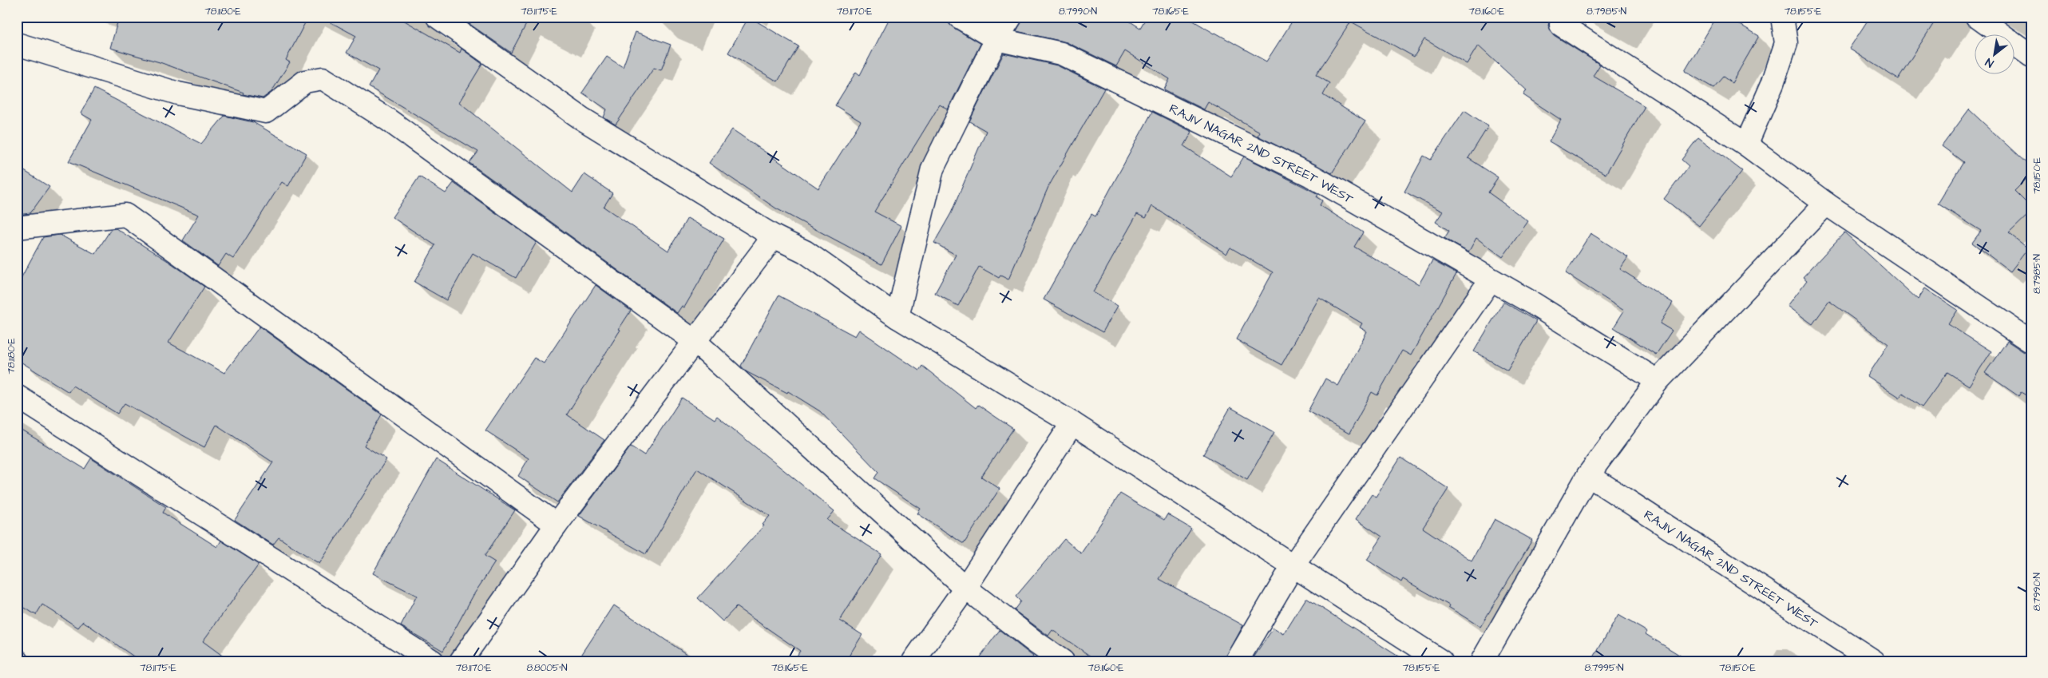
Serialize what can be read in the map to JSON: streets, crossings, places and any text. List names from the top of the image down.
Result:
{
  "streets": {
    "street": ["RAJIV NAGAR 2ND STREET WEST"]
  },
  "north": "bottom left",
  "coordinates": [
    "78.1180°E",
    "78.1175°E",
    "78.1170°E",
    "8.7990°N",
    "78.1165°E",
    "78.1160°E",
    "8.7985°N",
    "78.1155°E",
    "78.1150°E",
    "8.8005°N",
    "8.7995°N"
  ]
}
